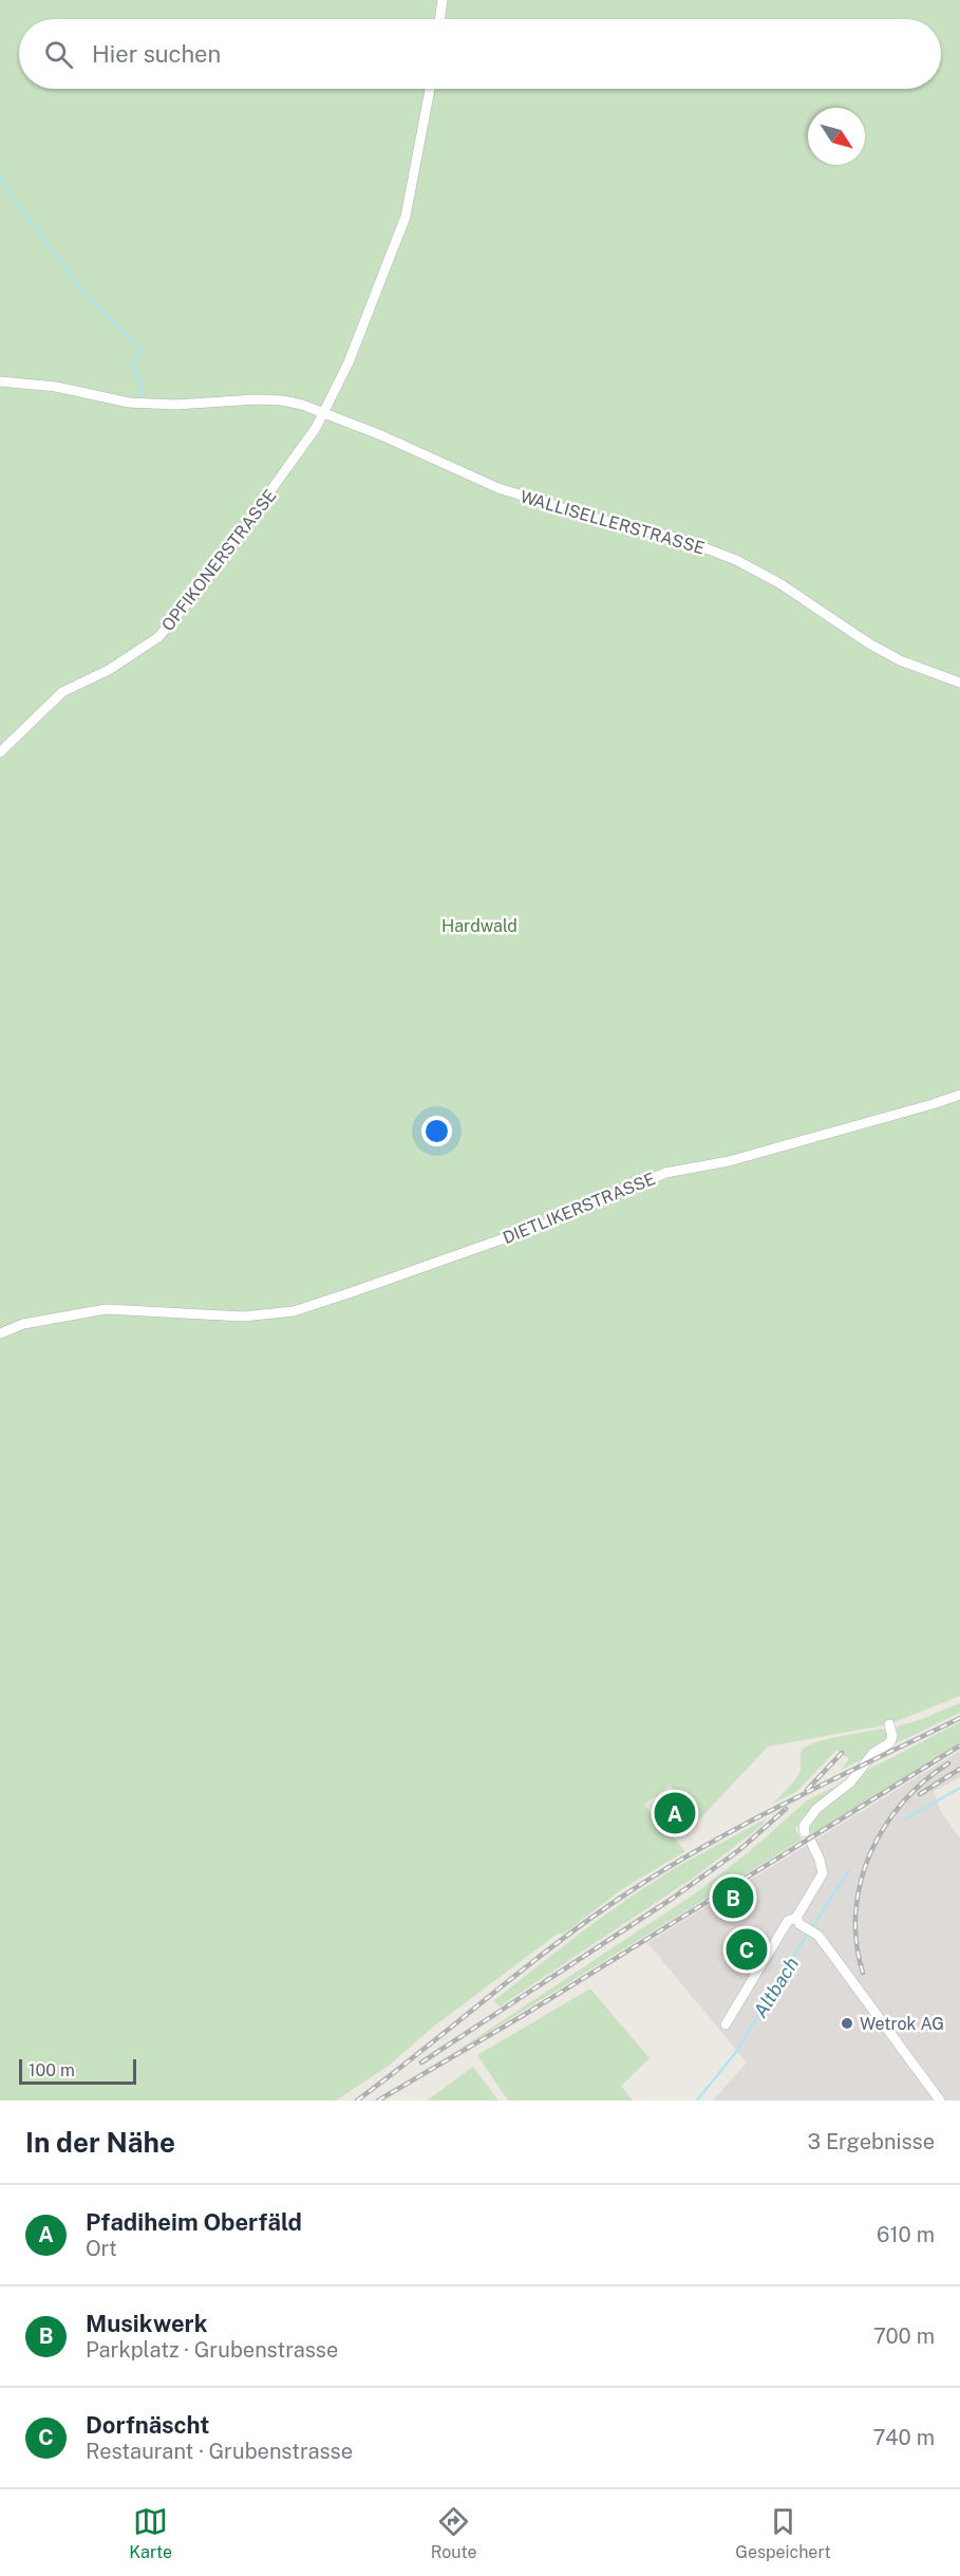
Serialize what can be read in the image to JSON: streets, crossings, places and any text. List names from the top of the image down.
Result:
{
  "streets": {
    "street": ["WALLISELLERSTRASSE", "OPFIKONERSTRASSE", "DIETLIKERSTRASSE"]
  },
  "crossings": [
    ["WALLISELLERSTRASSE", "OPFIKONERSTRASSE"]
  ],
  "water": ["Altbach"],
  "parks": ["Hardwald"],
  "places": ["Wetrok AG"],
  "scale_bar": "100 m",
  "north": "bottom right",
  "page": {
    "search": "Hier suchen",
    "pins": ["A", "B", "C"],
    "scale": "100 m",
    "heading": ["In der Nähe", "3 Ergebnisse"],
    "list": [
      {
        "mark": "A",
        "name": "Pfadiheim Oberfäld",
        "note": "Ort",
        "value": "610 m"
      },
      {
        "mark": "B",
        "name": "Musikwerk",
        "note": "Parkplatz · Grubenstrasse",
        "value": "700 m"
      },
      {
        "mark": "C",
        "name": "Dorfnäscht",
        "note": "Restaurant · Grubenstrasse",
        "value": "740 m"
      }
    ],
    "nav": ["Karte", "Route", "Gespeichert"]
  }
}
